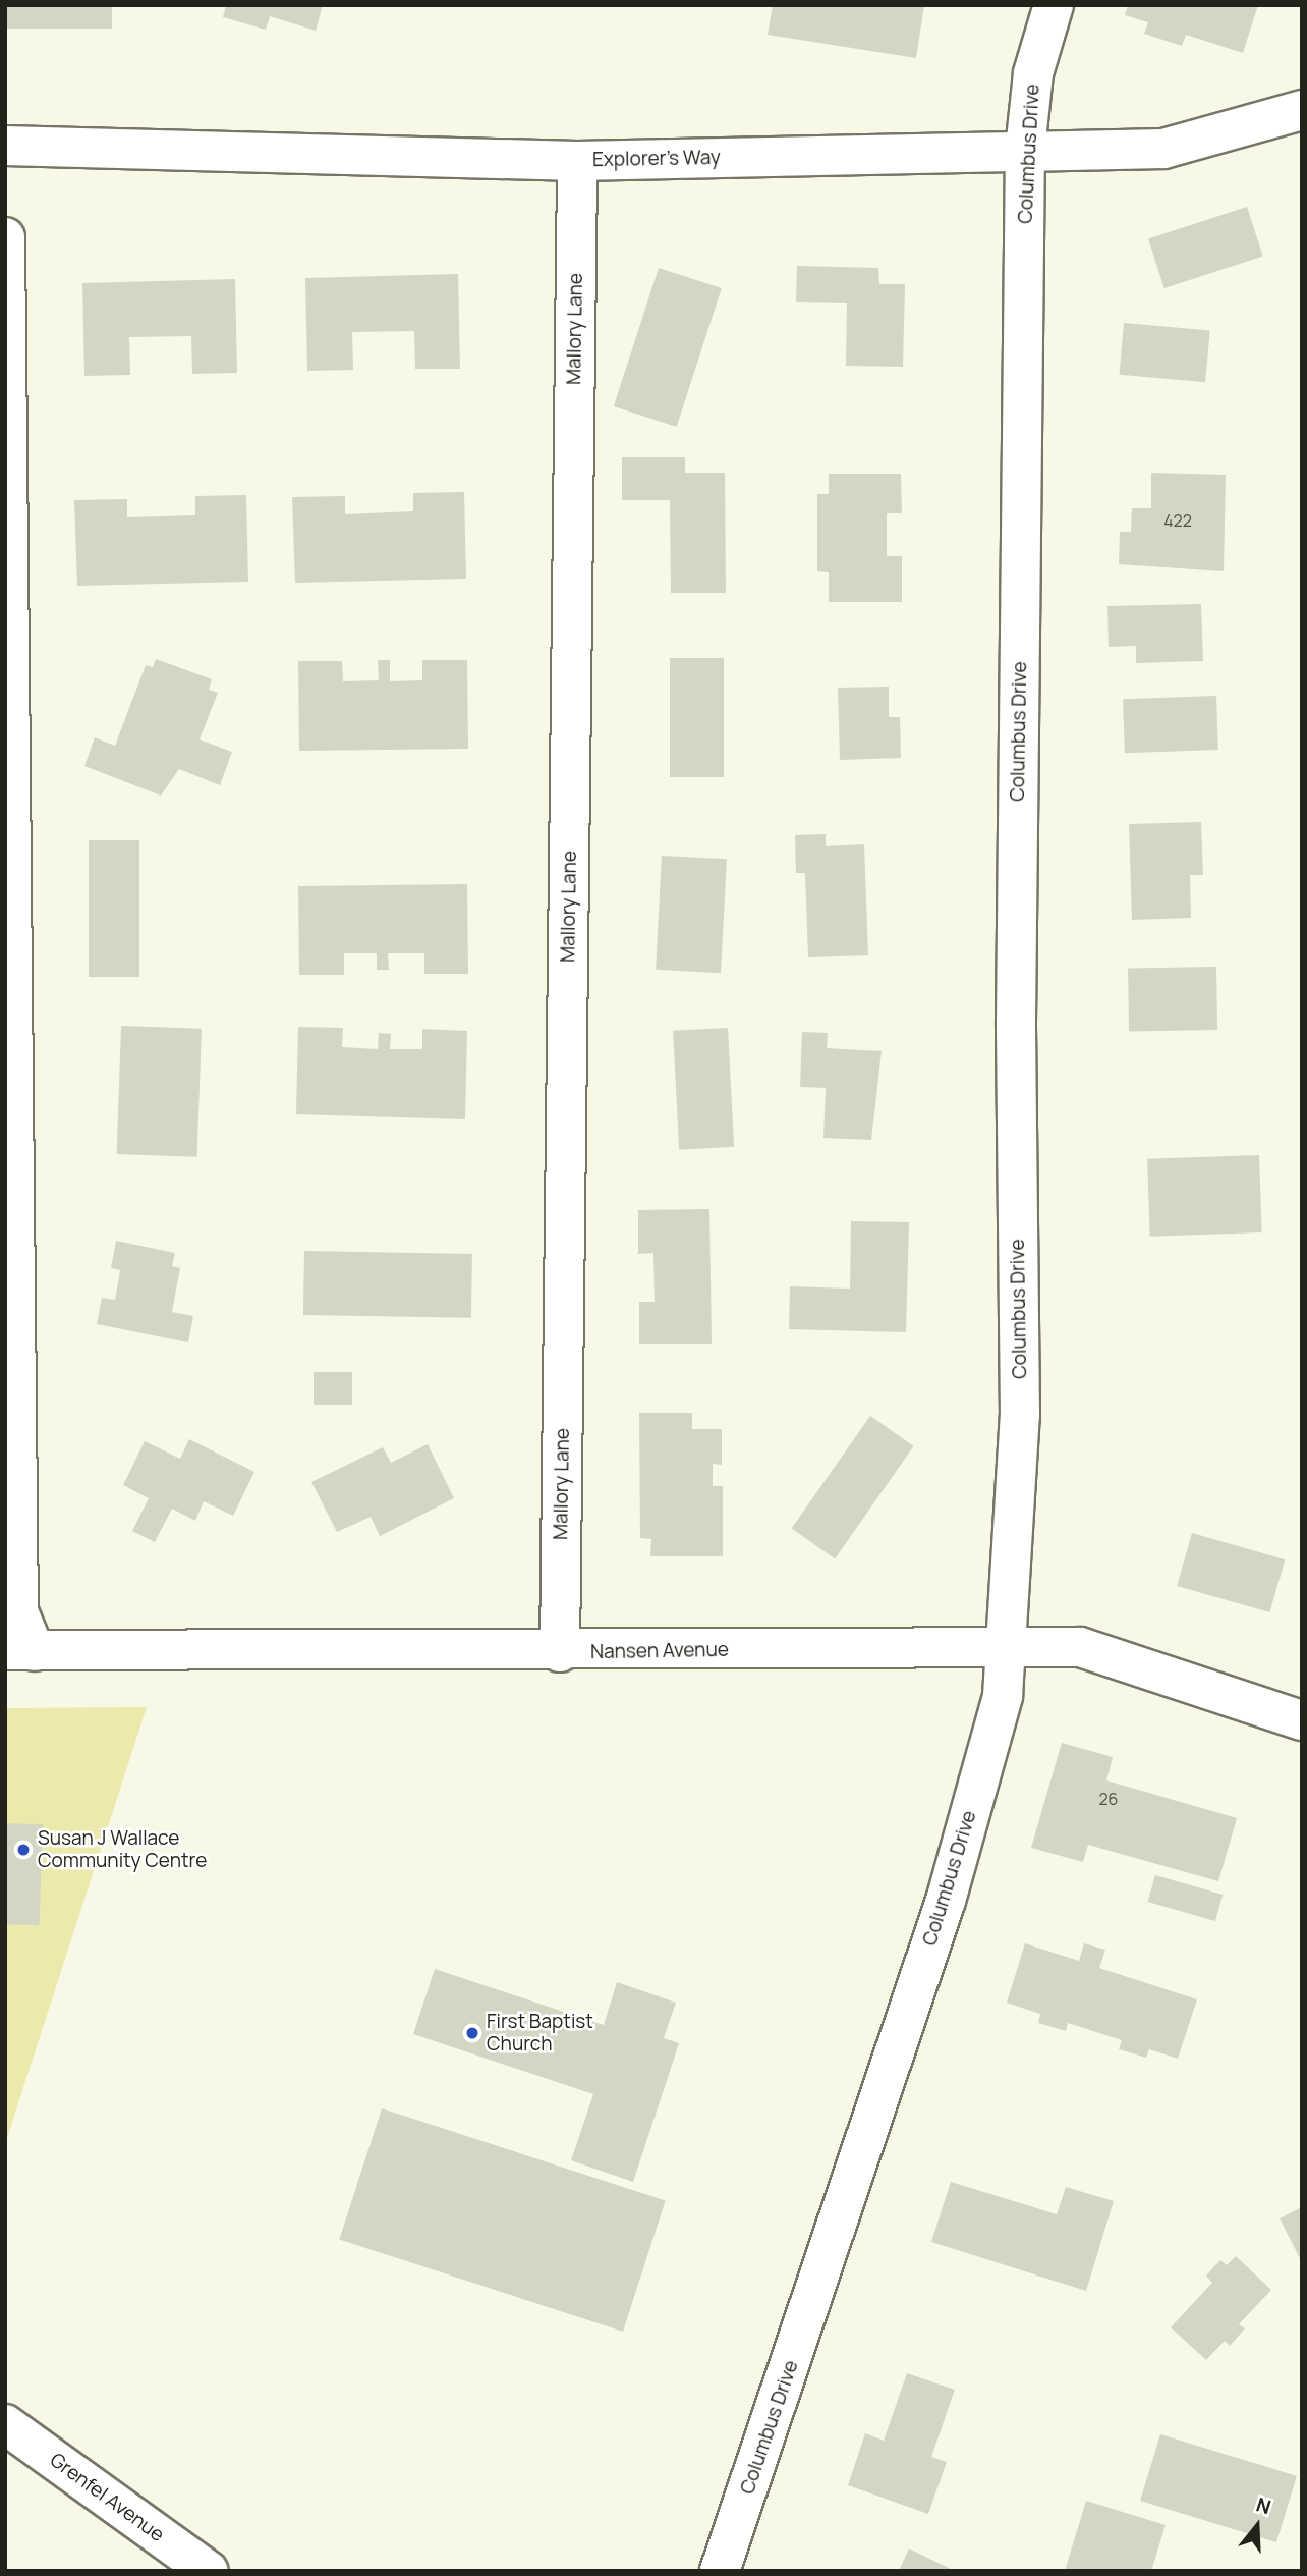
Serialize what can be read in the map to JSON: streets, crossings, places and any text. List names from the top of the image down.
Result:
{
  "streets": {
    "street": [
      "Columbus Drive",
      "Explorer's Way",
      "Mallory Lane",
      "Nansen Avenue",
      "Grenfel Avenue"
    ]
  },
  "crossings": [
    ["Columbus Drive", "Explorer's Way"],
    ["Columbus Drive", "Nansen Avenue"],
    ["Explorer's Way", "Mallory Lane"],
    ["Mallory Lane", "Nansen Avenue"]
  ],
  "places": ["Susan J Wallace Community Centre", "First Baptist Church"],
  "house_numbers": ["422", "26"],
  "north": "top"
}
